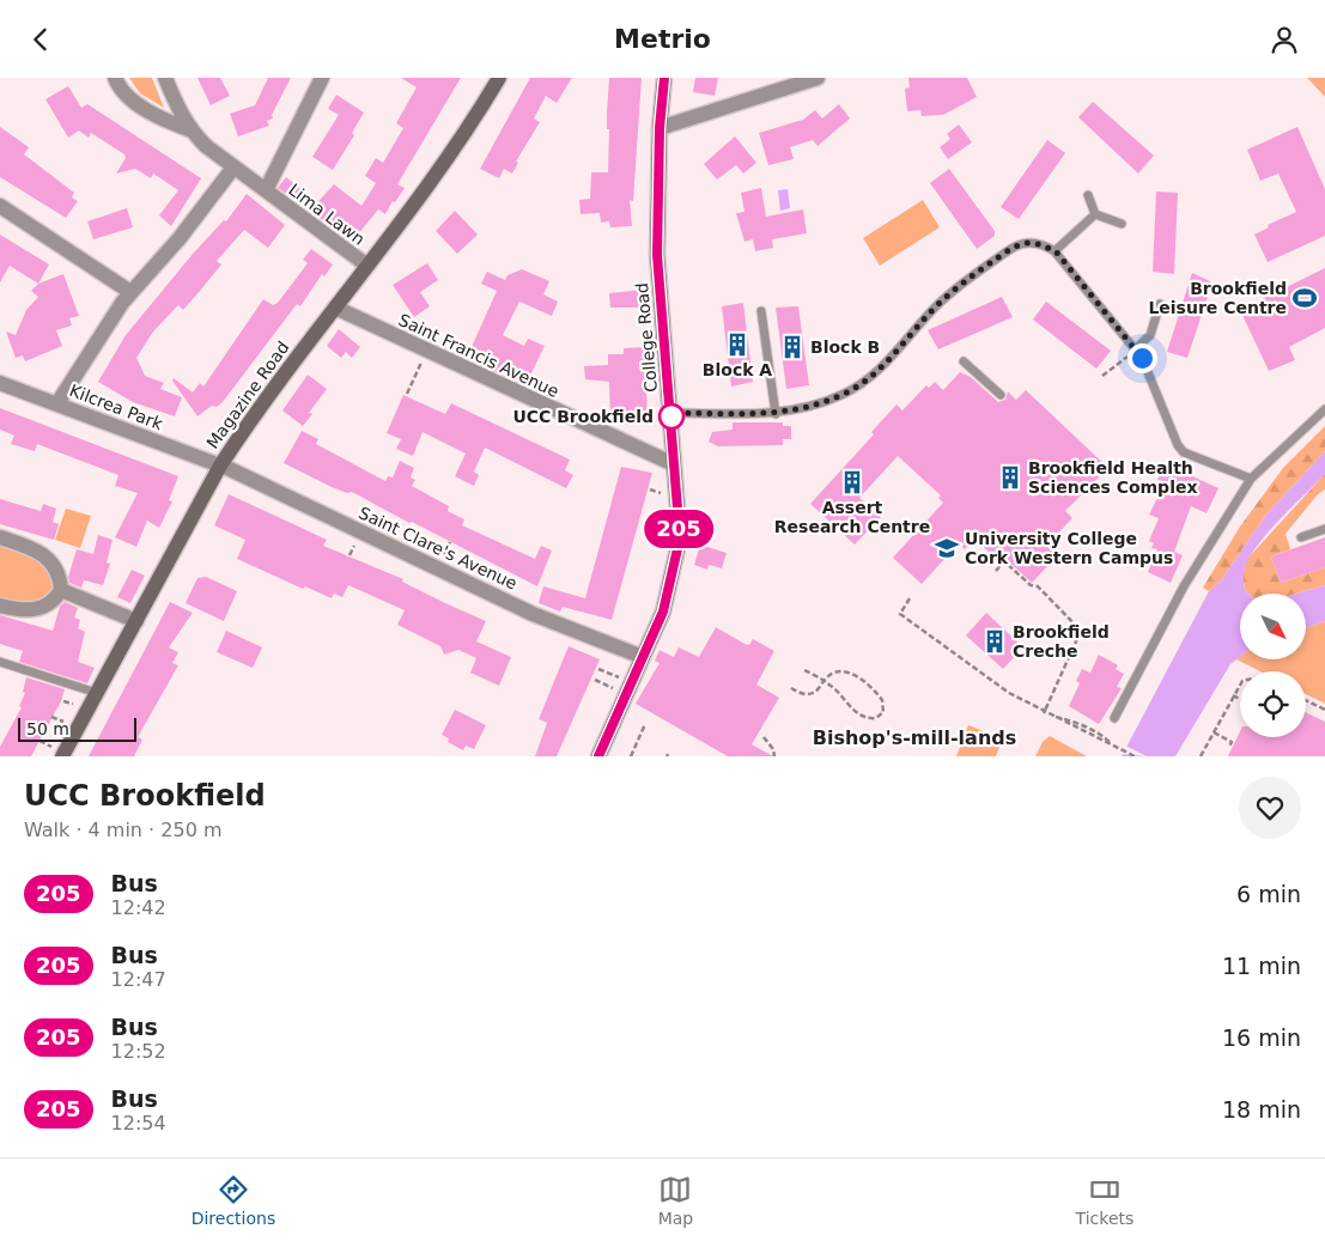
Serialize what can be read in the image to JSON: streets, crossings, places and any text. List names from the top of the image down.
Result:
{
  "streets": {
    "main road": ["College Road", "Magazine Road"],
    "street": [
      "Lima Lawn",
      "Saint Francis Avenue",
      "Kilcrea Park",
      "Saint Clare's Avenue"
    ]
  },
  "crossings": [
    ["Lima Lawn", "Magazine Road"],
    ["College Road", "Saint Francis Avenue"],
    ["College Road", "Saint Clare's Avenue"],
    ["Saint Francis Avenue", "Magazine Road"],
    ["Magazine Road", "Kilcrea Park"],
    ["Magazine Road", "Saint Clare's Avenue"],
    ["Kilcrea Park", "Saint Clare's Avenue"]
  ],
  "districts": ["Bishop's-mill-lands"],
  "places": {
    "sports": ["Brookfield Leisure Centre"],
    "building": [
      "Block A",
      "Block B",
      "Brookfield Health Sciences Complex",
      "Assert Research Centre",
      "Brookfield Creche"
    ],
    "other": ["UCC Brookfield"],
    "school or university": ["University College Cork Western Campus"]
  },
  "lines": ["bus line 205"],
  "scale_bar": "50 m",
  "north": "bottom right",
  "page": {
    "header": "Metrio",
    "on_map": "205",
    "scale": "50 m",
    "heading": ["UCC Brookfield", "Walk · 4 min · 250 m"],
    "list": [
      {
        "mark": "205",
        "name": "Bus",
        "note": "12:42",
        "value": "6 min"
      },
      {
        "mark": "205",
        "name": "Bus",
        "note": "12:47",
        "value": "11 min"
      },
      {
        "mark": "205",
        "name": "Bus",
        "note": "12:52",
        "value": "16 min"
      },
      {
        "mark": "205",
        "name": "Bus",
        "note": "12:54",
        "value": "18 min"
      }
    ],
    "tabs": ["Directions", "Map", "Tickets"]
  }
}
